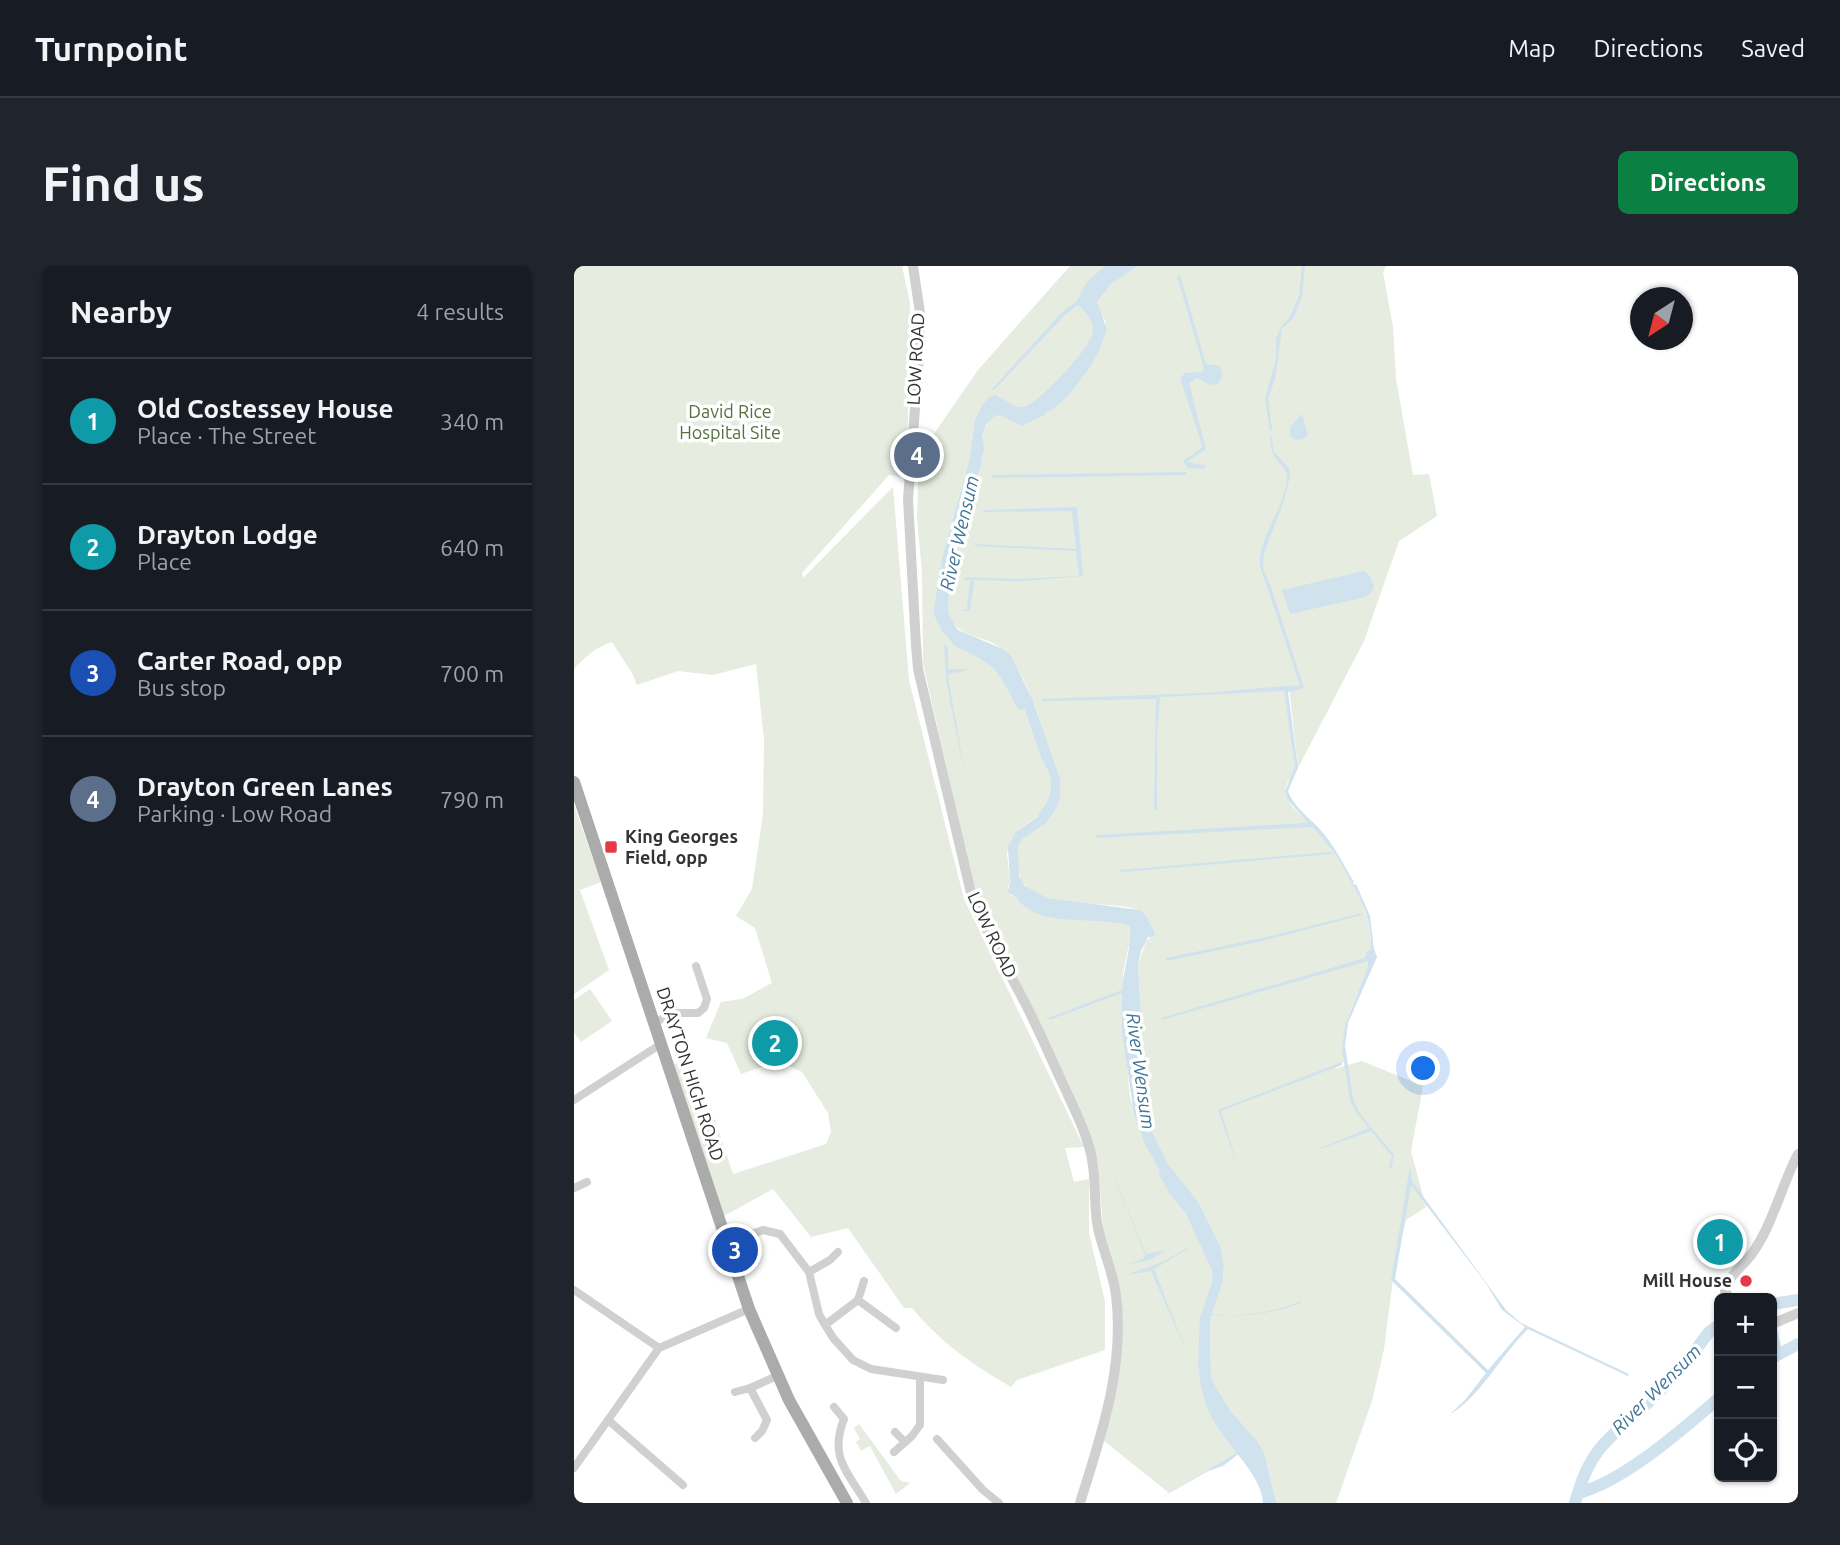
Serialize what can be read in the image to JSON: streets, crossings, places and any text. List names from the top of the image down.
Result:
{
  "streets": {
    "main road": ["DRAYTON HIGH ROAD"],
    "street": ["LOW ROAD"]
  },
  "water": ["River Wensum"],
  "parks": ["David Rice Hospital Site"],
  "places": {
    "transit": ["King Georges Field, opp"],
    "other": ["Mill House"]
  },
  "north": "bottom left",
  "page": {
    "header": "Turnpoint",
    "nav": ["Map", "Directions", "Saved"],
    "buttons": "Directions",
    "title": "Find us",
    "heading": ["Nearby", "4 results"],
    "list": [
      {
        "mark": "1",
        "name": "Old Costessey House",
        "note": "Place · The Street",
        "value": "340 m"
      },
      {
        "mark": "2",
        "name": "Drayton Lodge",
        "note": "Place",
        "value": "640 m"
      },
      {
        "mark": "3",
        "name": "Carter Road, opp",
        "note": "Bus stop",
        "value": "700 m"
      },
      {
        "mark": "4",
        "name": "Drayton Green Lanes",
        "note": "Parking · Low Road",
        "value": "790 m"
      }
    ],
    "pins": [
      "4",
      "2",
      "1",
      "3"
    ],
    "map_buttons": ["+", "−"]
  }
}
